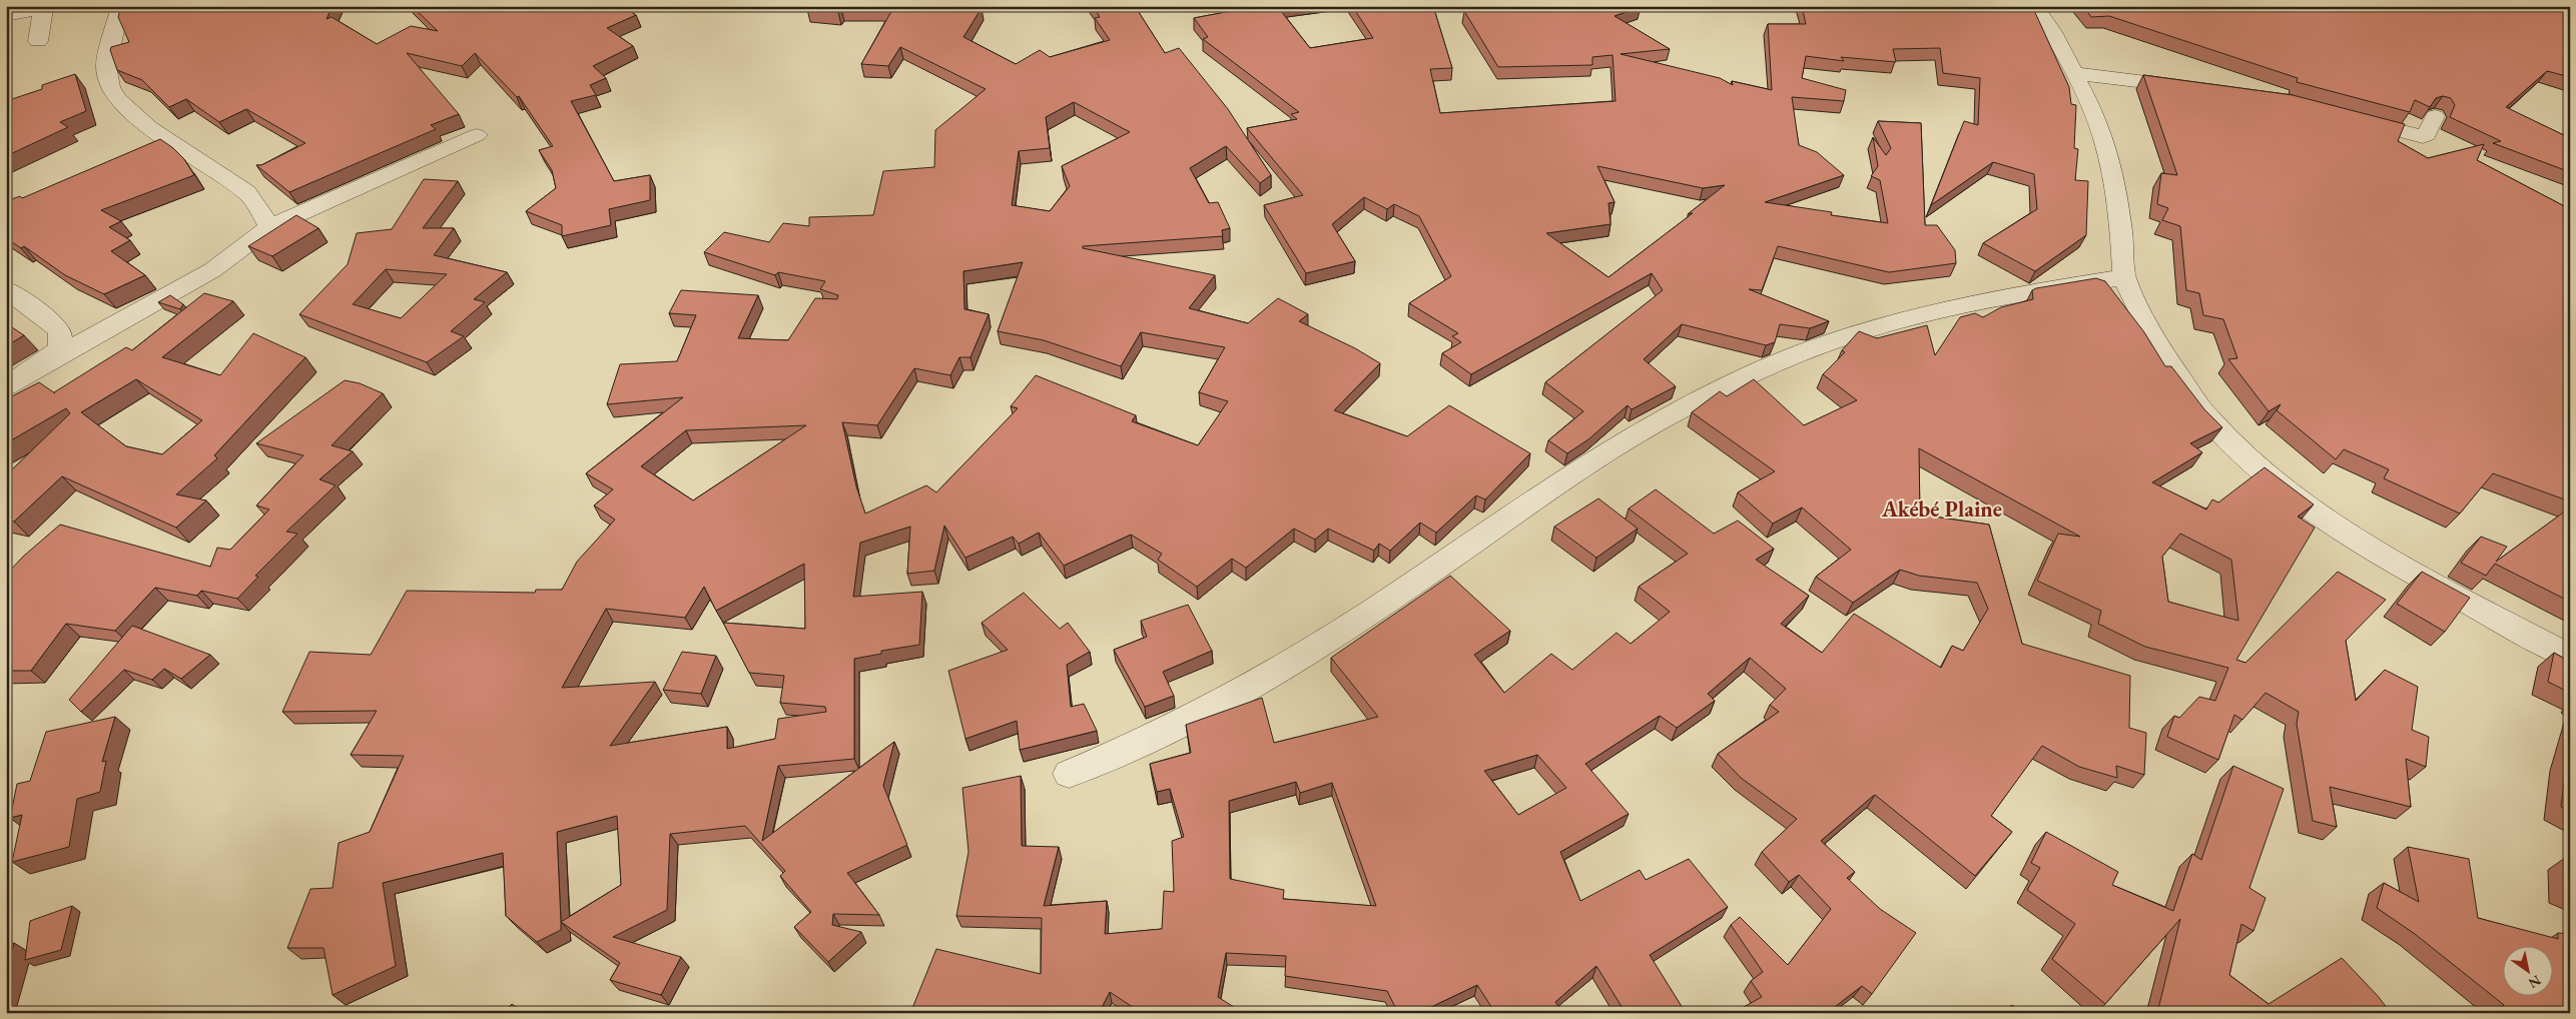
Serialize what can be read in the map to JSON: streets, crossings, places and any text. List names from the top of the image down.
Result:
{
  "districts": ["Akébé Plaine"],
  "north": "bottom right"
}
